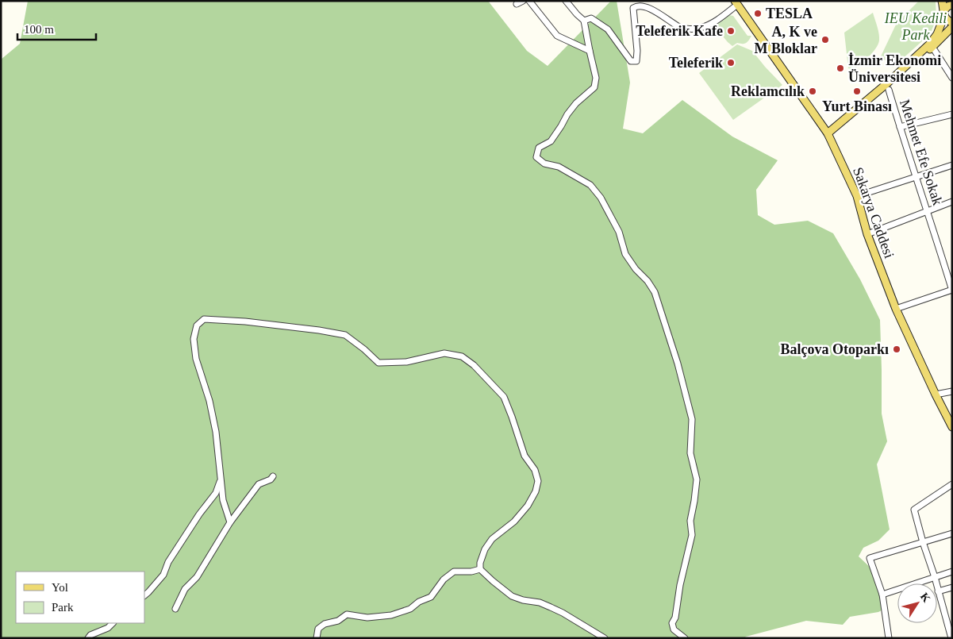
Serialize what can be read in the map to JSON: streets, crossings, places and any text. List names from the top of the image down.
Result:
{
  "streets": {
    "main road": ["Sakarya Caddesi"],
    "street": ["Mehmet Efe Sokak"]
  },
  "parks": ["IEU Kedili Park"],
  "places": [
    "TESLA",
    "Teleferik Kafe",
    "A, K ve M Bloklar",
    "Teleferik",
    "İzmir Ekonomi Üniversitesi",
    "Reklamcılık",
    "Yurt Binası",
    "Balçova Otoparkı"
  ],
  "legend": ["Yol", "Park"],
  "scale_bar": "100 m",
  "north": "top right"
}
